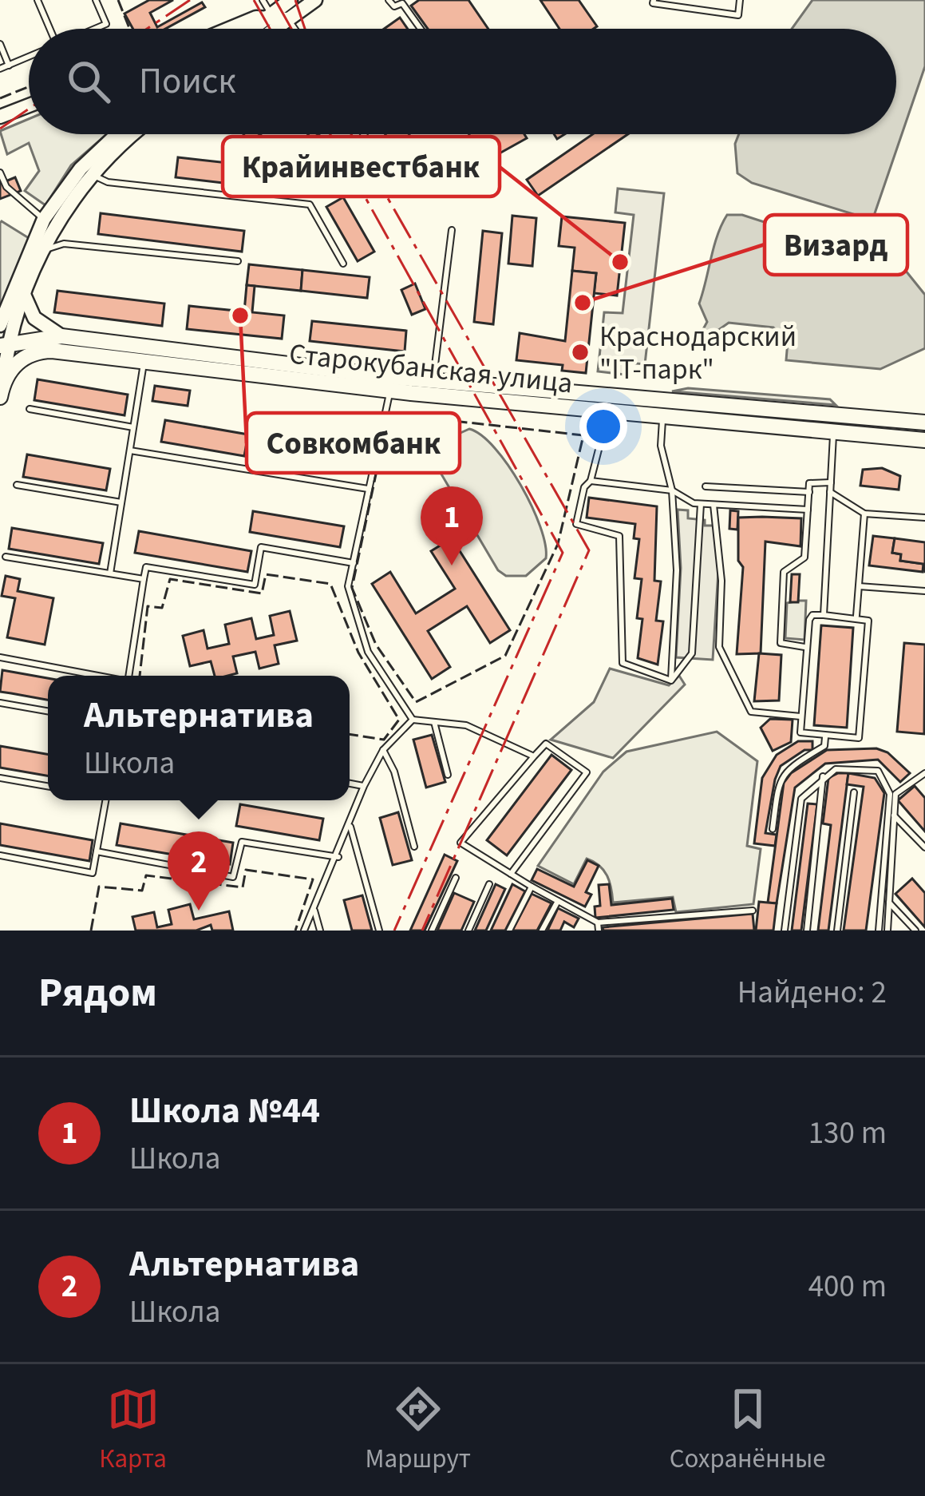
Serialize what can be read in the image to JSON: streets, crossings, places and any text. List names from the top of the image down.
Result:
{
  "streets": {
    "main road": ["Старокубанская улица"]
  },
  "places": [
    "Крайинвестбанк",
    "Визард",
    "Совкомбанк",
    "Краснодарский \"IT-парк\""
  ],
  "page": {
    "search": "Поиск",
    "pins": ["1", "2"],
    "popup": ["Альтернатива", "Школа"],
    "heading": ["Рядом", "Найдено: 2"],
    "list": [
      {
        "mark": "1",
        "name": "Школа №44",
        "note": "Школа",
        "value": "130 m"
      },
      {
        "mark": "2",
        "name": "Альтернатива",
        "note": "Школа",
        "value": "400 m"
      }
    ],
    "nav": ["Карта", "Маршрут", "Сохранённые"]
  }
}
